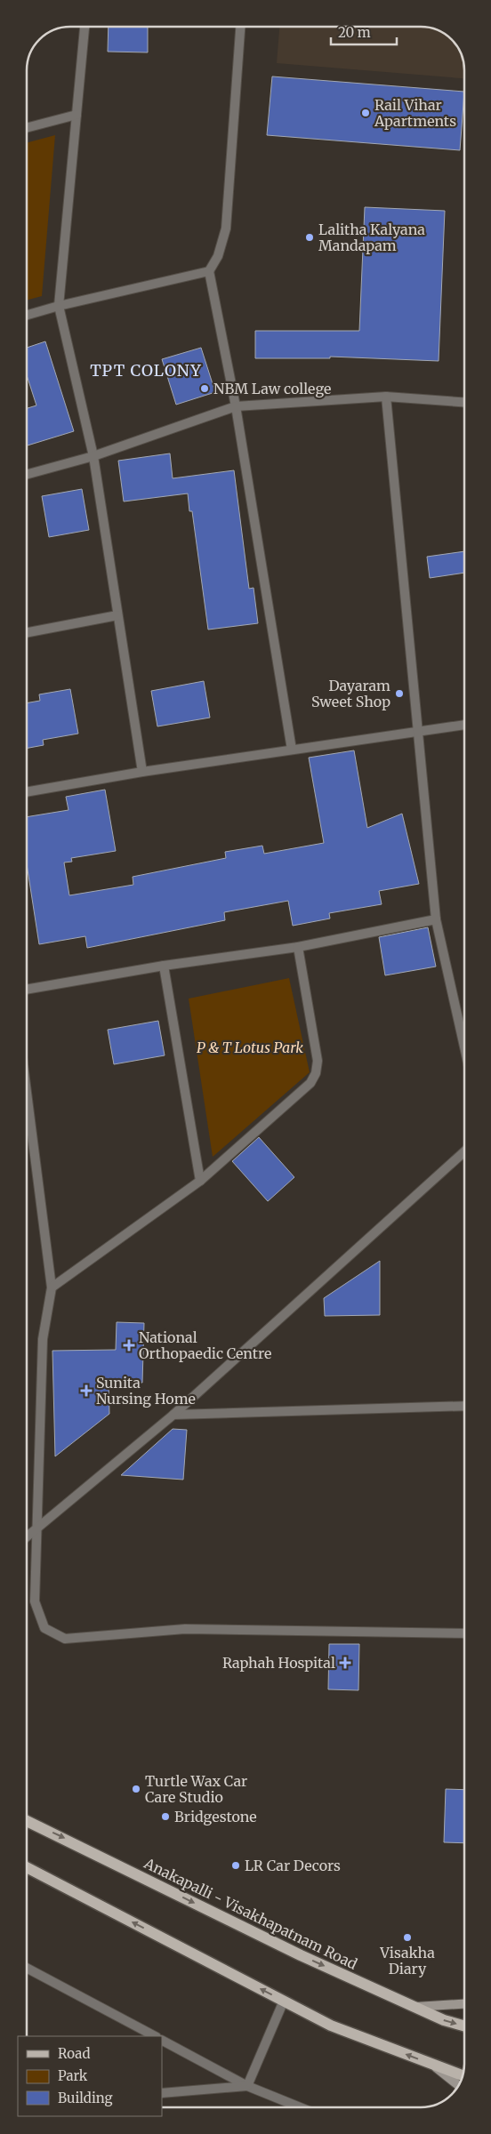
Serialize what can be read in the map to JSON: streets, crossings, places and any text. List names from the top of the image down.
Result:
{
  "streets": {
    "main road": ["Anakapalli - Visakhapatnam Road"]
  },
  "districts": ["TPT COLONY"],
  "parks": ["P & T Lotus Park"],
  "places": {
    "other": [
      "Rail Vihar Apartments",
      "Lalitha Kalyana Mandapam",
      "NBM Law college",
      "Dayaram Sweet Shop",
      "Turtle Wax Car Care Studio",
      "Bridgestone",
      "LR Car Decors",
      "Visakha Diary"
    ],
    "health": ["National Orthopaedic Centre", "Sunita Nursing Home", "Raphah Hospital"]
  },
  "legend": ["Road", "Park", "Building"],
  "scale_bar": "20 m"
}
